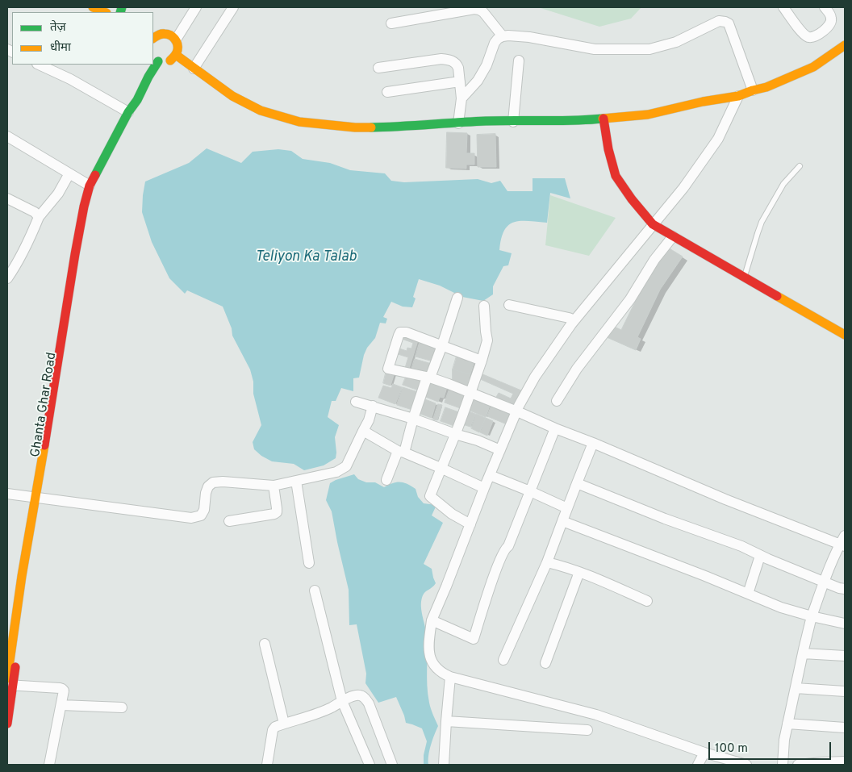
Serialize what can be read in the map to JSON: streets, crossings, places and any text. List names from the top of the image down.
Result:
{
  "streets": {
    "street": ["Ghanta Ghar Road"]
  },
  "water": ["Teliyon Ka Talab"],
  "legend": ["तेज़", "धीमा"],
  "scale_bar": "100 m"
}
